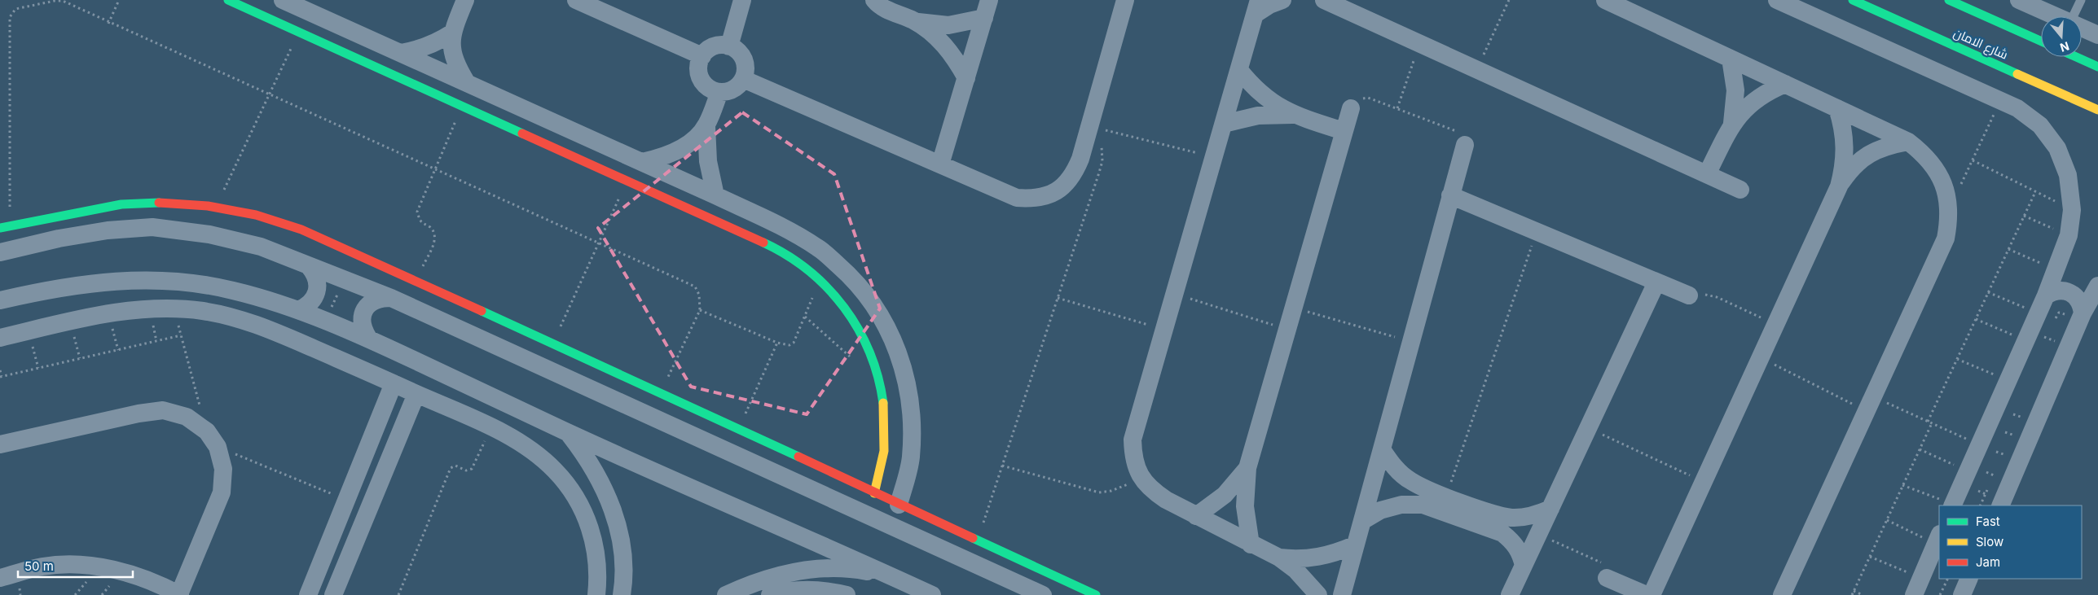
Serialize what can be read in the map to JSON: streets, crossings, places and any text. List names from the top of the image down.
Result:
{
  "streets": {
    "street": ["شارع الامان"]
  },
  "legend": ["Fast", "Slow", "Jam"],
  "scale_bar": "50 m",
  "north": "bottom"
}
